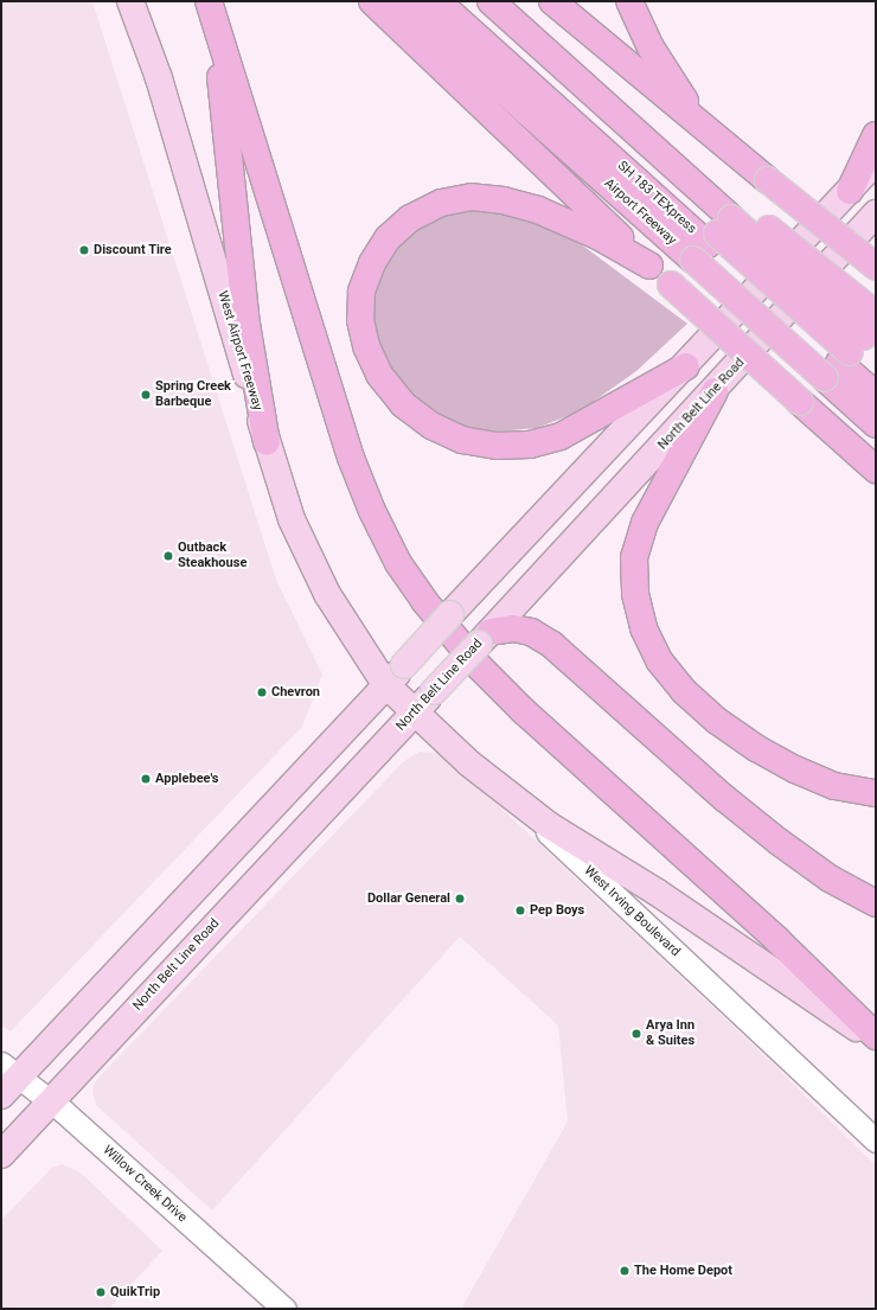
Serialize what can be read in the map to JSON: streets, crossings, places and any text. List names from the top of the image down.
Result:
{
  "streets": {
    "highway": ["SH 183 TEXpress", "Airport Freeway"],
    "main road": ["West Airport Freeway", "North Belt Line Road", "West Irving Boulevard"],
    "street": ["Willow Creek Drive"]
  },
  "crossings": [
    ["SH 183 TEXpress", "Airport Freeway"],
    ["West Airport Freeway", "West Irving Boulevard"],
    ["North Belt Line Road", "West Irving Boulevard"],
    ["North Belt Line Road", "Willow Creek Drive"]
  ],
  "places": [
    "Discount Tire",
    "Spring Creek Barbeque",
    "Outback Steakhouse",
    "Chevron",
    "Applebee's",
    "Dollar General",
    "Pep Boys",
    "Arya Inn & Suites",
    "The Home Depot",
    "QuikTrip"
  ]
}
